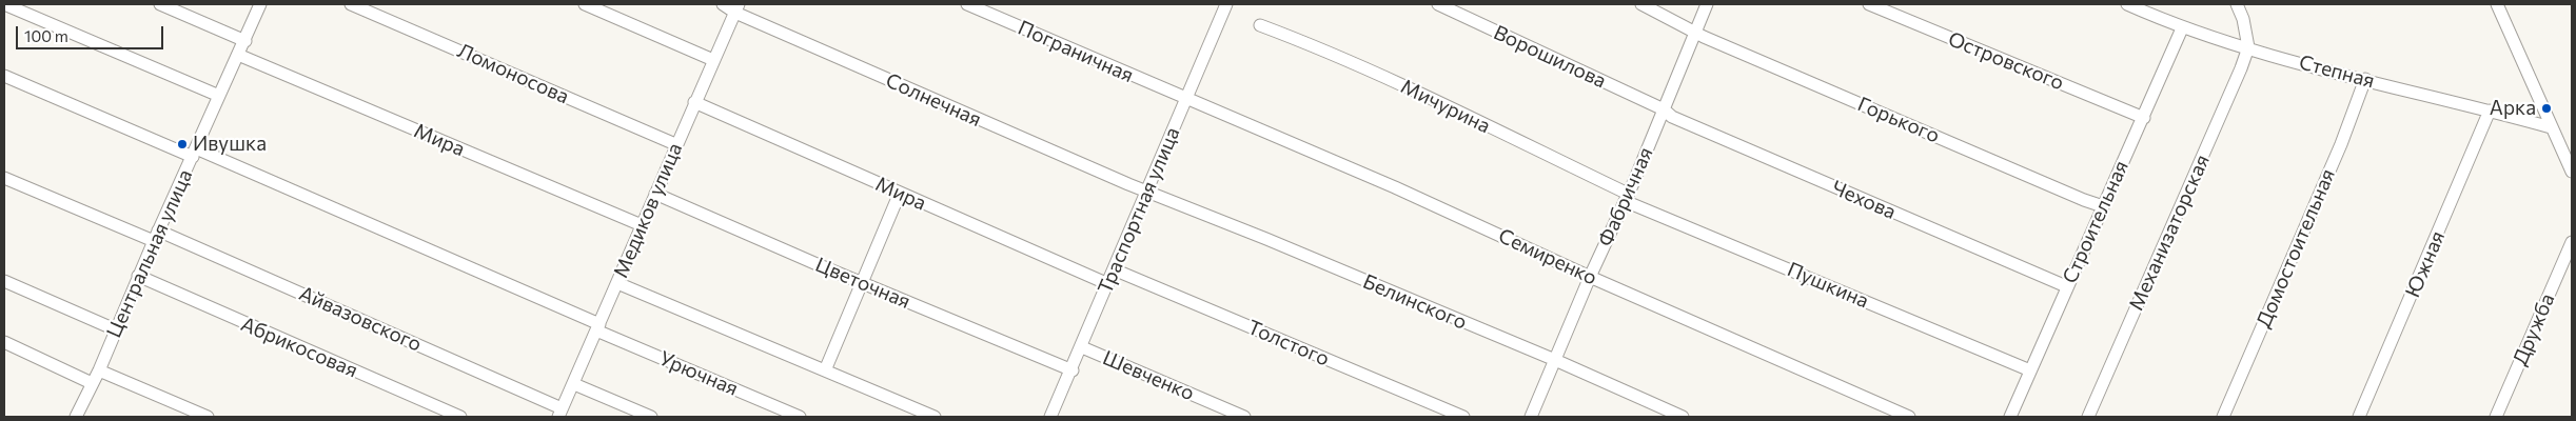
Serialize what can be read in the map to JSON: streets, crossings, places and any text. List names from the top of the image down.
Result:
{
  "streets": {
    "street": [
      "Пограничная",
      "Ворошилова",
      "Островского",
      "Степная",
      "Ломоносова",
      "Солнечная",
      "Мичурина",
      "Горького",
      "Мира",
      "Фабричная",
      "Чехова",
      "Медиков улица",
      "Траспортная улица",
      "Строительная",
      "Механизаторская",
      "Домостоительная",
      "Центральная улица",
      "Семиренко",
      "Южная",
      "Цветочная",
      "Пушкина",
      "Белинского",
      "Айвазовского",
      "Дружба",
      "Толстого",
      "Абрикосовая",
      "Урючная",
      "Шевченко"
    ]
  },
  "crossings": [
    ["Пограничная", "Траспортная улица"],
    ["Пограничная", "Семиренко"],
    ["Ворошилова", "Фабричная"],
    ["Ворошилова", "Чехова"],
    ["Островского", "Строительная"],
    ["Степная", "Строительная"],
    ["Степная", "Механизаторская"],
    ["Степная", "Домостоительная"],
    ["Степная", "Южная"],
    ["Ломоносова", "Медиков улица"],
    ["Солнечная", "Медиков улица"],
    ["Солнечная", "Траспортная улица"],
    ["Солнечная", "Белинского"],
    ["Мичурина", "Фабричная"],
    ["Мичурина", "Пушкина"],
    ["Горького", "Фабричная"],
    ["Горького", "Строительная"],
    ["Мира", "Медиков улица"],
    ["Мира", "Траспортная улица"],
    ["Мира", "Центральная улица"],
    ["Фабричная", "Чехова"],
    ["Фабричная", "Семиренко"],
    ["Фабричная", "Пушкина"],
    ["Фабричная", "Белинского"],
    ["Чехова", "Строительная"],
    ["Медиков улица", "Цветочная"],
    ["Медиков улица", "Айвазовского"],
    ["Медиков улица", "Урючная"],
    ["Траспортная улица", "Семиренко"],
    ["Траспортная улица", "Цветочная"],
    ["Траспортная улица", "Белинского"],
    ["Траспортная улица", "Толстого"],
    ["Траспортная улица", "Шевченко"],
    ["Строительная", "Пушкина"],
    ["Центральная улица", "Айвазовского"],
    ["Центральная улица", "Абрикосовая"]
  ],
  "places": ["Арка", "Ивушка"],
  "scale_bar": "100 m"
}
